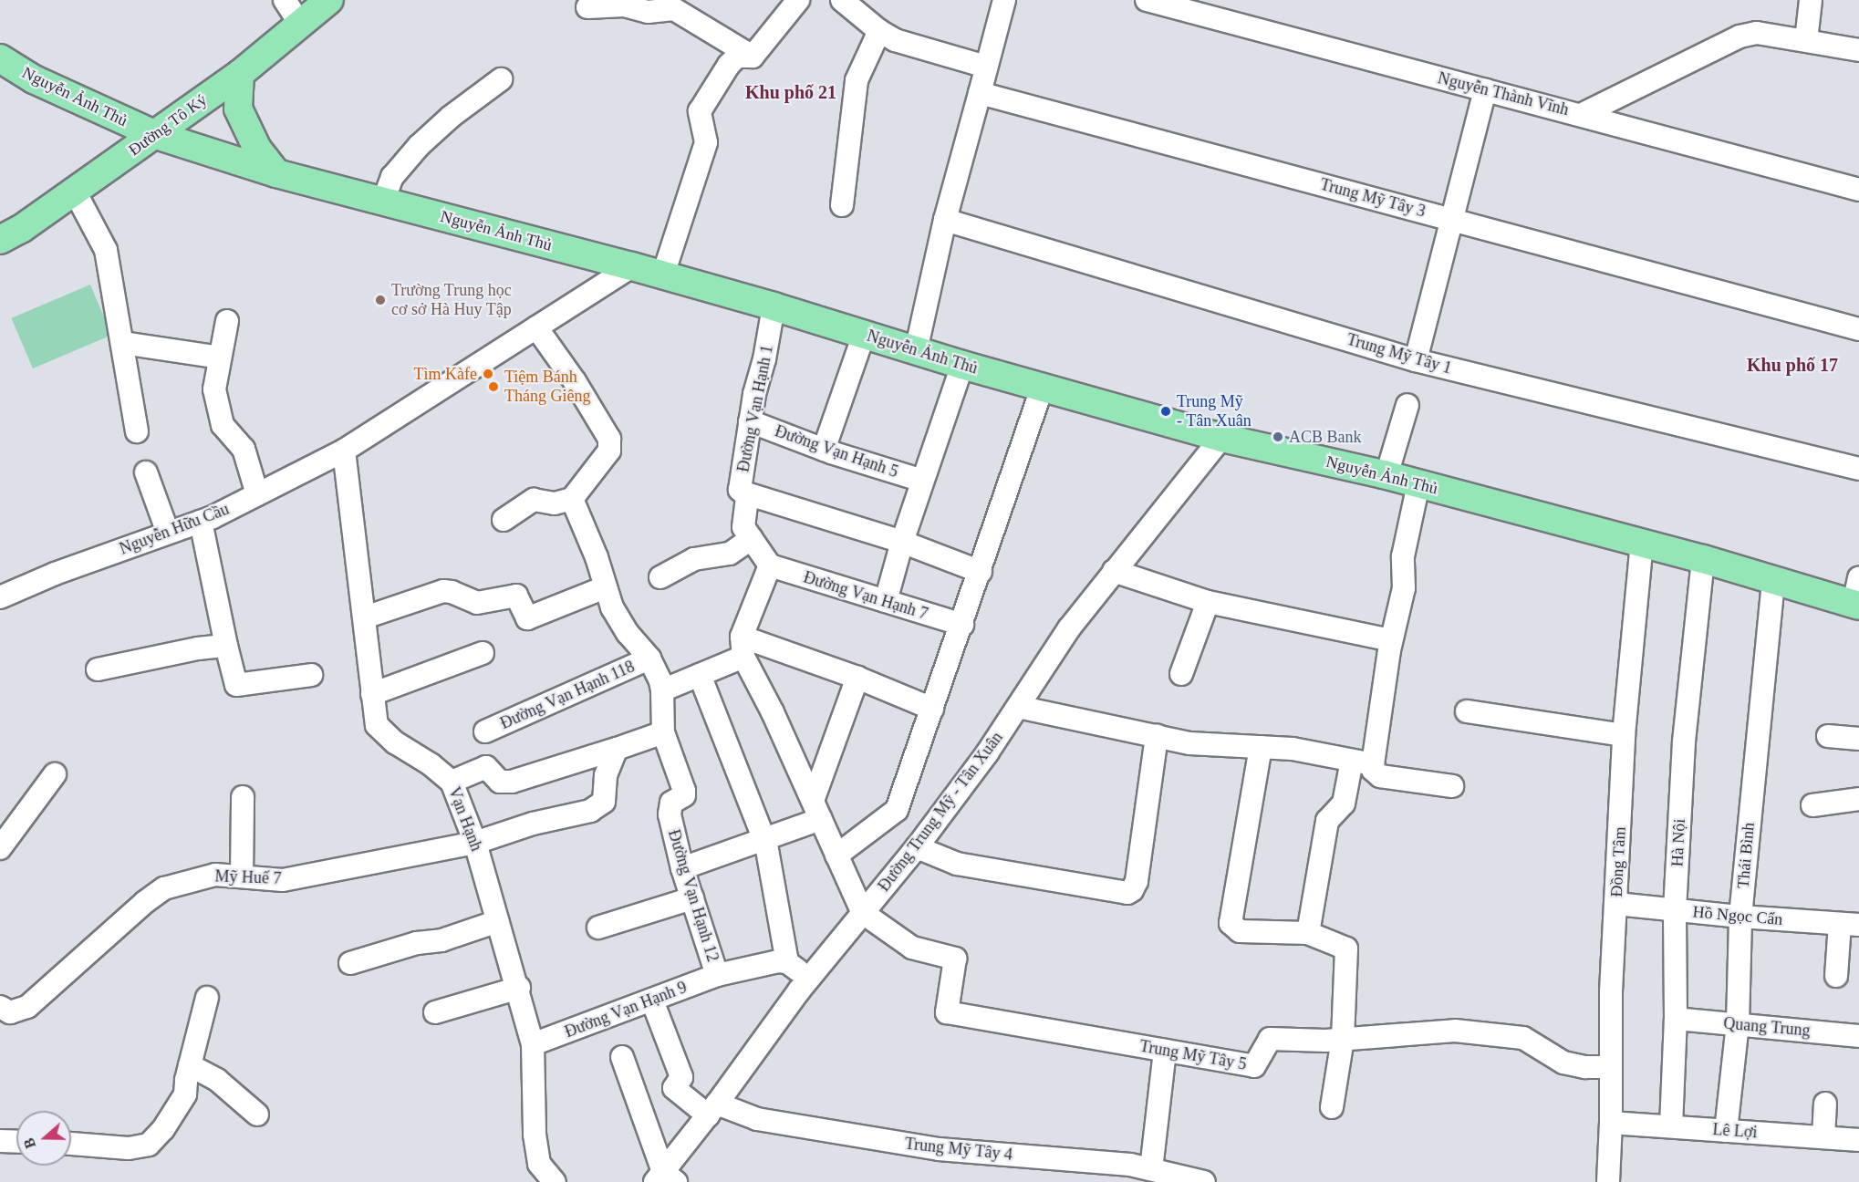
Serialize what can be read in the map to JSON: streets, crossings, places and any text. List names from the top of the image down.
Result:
{
  "streets": {
    "main road": ["Nguyễn Ảnh Thủ", "Đường Tô Ký"],
    "street": [
      "Nguyễn Thành Vĩnh",
      "Trung Mỹ Tây 3",
      "Trung Mỹ Tây 1",
      "Đường Vạn Hạnh 1",
      "Đường Vạn Hạnh 5",
      "Nguyễn Hữu Cầu",
      "Đường Vạn Hạnh 7",
      "Đường Vạn Hạnh 118",
      "Đường Trung Mỹ - Tân Xuân",
      "Vạn Hạnh",
      "Hà Nội",
      "Thái Bình",
      "Đồng Tâm",
      "Mỹ Huế 7",
      "Đường Vạn Hạnh 12",
      "Hồ Ngọc Cẩn",
      "Đường Vạn Hạnh 9",
      "Quang Trung",
      "Trung Mỹ Tây 5",
      "Lê Lợi",
      "Trung Mỹ Tây 4"
    ]
  },
  "crossings": [
    ["Nguyễn Ảnh Thủ", "Đường Tô Ký"],
    ["Nguyễn Ảnh Thủ", "Đường Vạn Hạnh 1"],
    ["Nguyễn Ảnh Thủ", "Nguyễn Hữu Cầu"],
    ["Nguyễn Ảnh Thủ", "Đường Trung Mỹ - Tân Xuân"],
    ["Nguyễn Ảnh Thủ", "Hà Nội"],
    ["Nguyễn Ảnh Thủ", "Thái Bình"],
    ["Nguyễn Ảnh Thủ", "Đồng Tâm"],
    ["Đường Vạn Hạnh 1", "Đường Vạn Hạnh 5"],
    ["Đường Vạn Hạnh 1", "Đường Vạn Hạnh 7"],
    ["Nguyễn Hữu Cầu", "Vạn Hạnh"],
    ["Đường Vạn Hạnh 118", "Đường Vạn Hạnh 12"],
    ["Đường Trung Mỹ - Tân Xuân", "Trung Mỹ Tây 5"],
    ["Đường Trung Mỹ - Tân Xuân", "Trung Mỹ Tây 4"],
    ["Vạn Hạnh", "Mỹ Huế 7"],
    ["Vạn Hạnh", "Đường Vạn Hạnh 9"],
    ["Hà Nội", "Hồ Ngọc Cẩn"],
    ["Hà Nội", "Quang Trung"],
    ["Hà Nội", "Lê Lợi"],
    ["Thái Bình", "Hồ Ngọc Cẩn"],
    ["Thái Bình", "Quang Trung"],
    ["Thái Bình", "Lê Lợi"],
    ["Đồng Tâm", "Hồ Ngọc Cẩn"],
    ["Đồng Tâm", "Trung Mỹ Tây 5"],
    ["Đồng Tâm", "Lê Lợi"],
    ["Đường Vạn Hạnh 12", "Đường Vạn Hạnh 9"],
    ["Đường Vạn Hạnh 9", "Trung Mỹ Tây 4"]
  ],
  "districts": ["Khu phố 21", "Khu phố 17"],
  "places": [
    "Trường Trung học cơ sở Hà Huy Tập",
    "Tìm Kàfe",
    "Tiệm Bánh Tháng Giêng",
    "Trung Mỹ - Tân Xuân",
    "ACB Bank"
  ],
  "north": "left"
}
